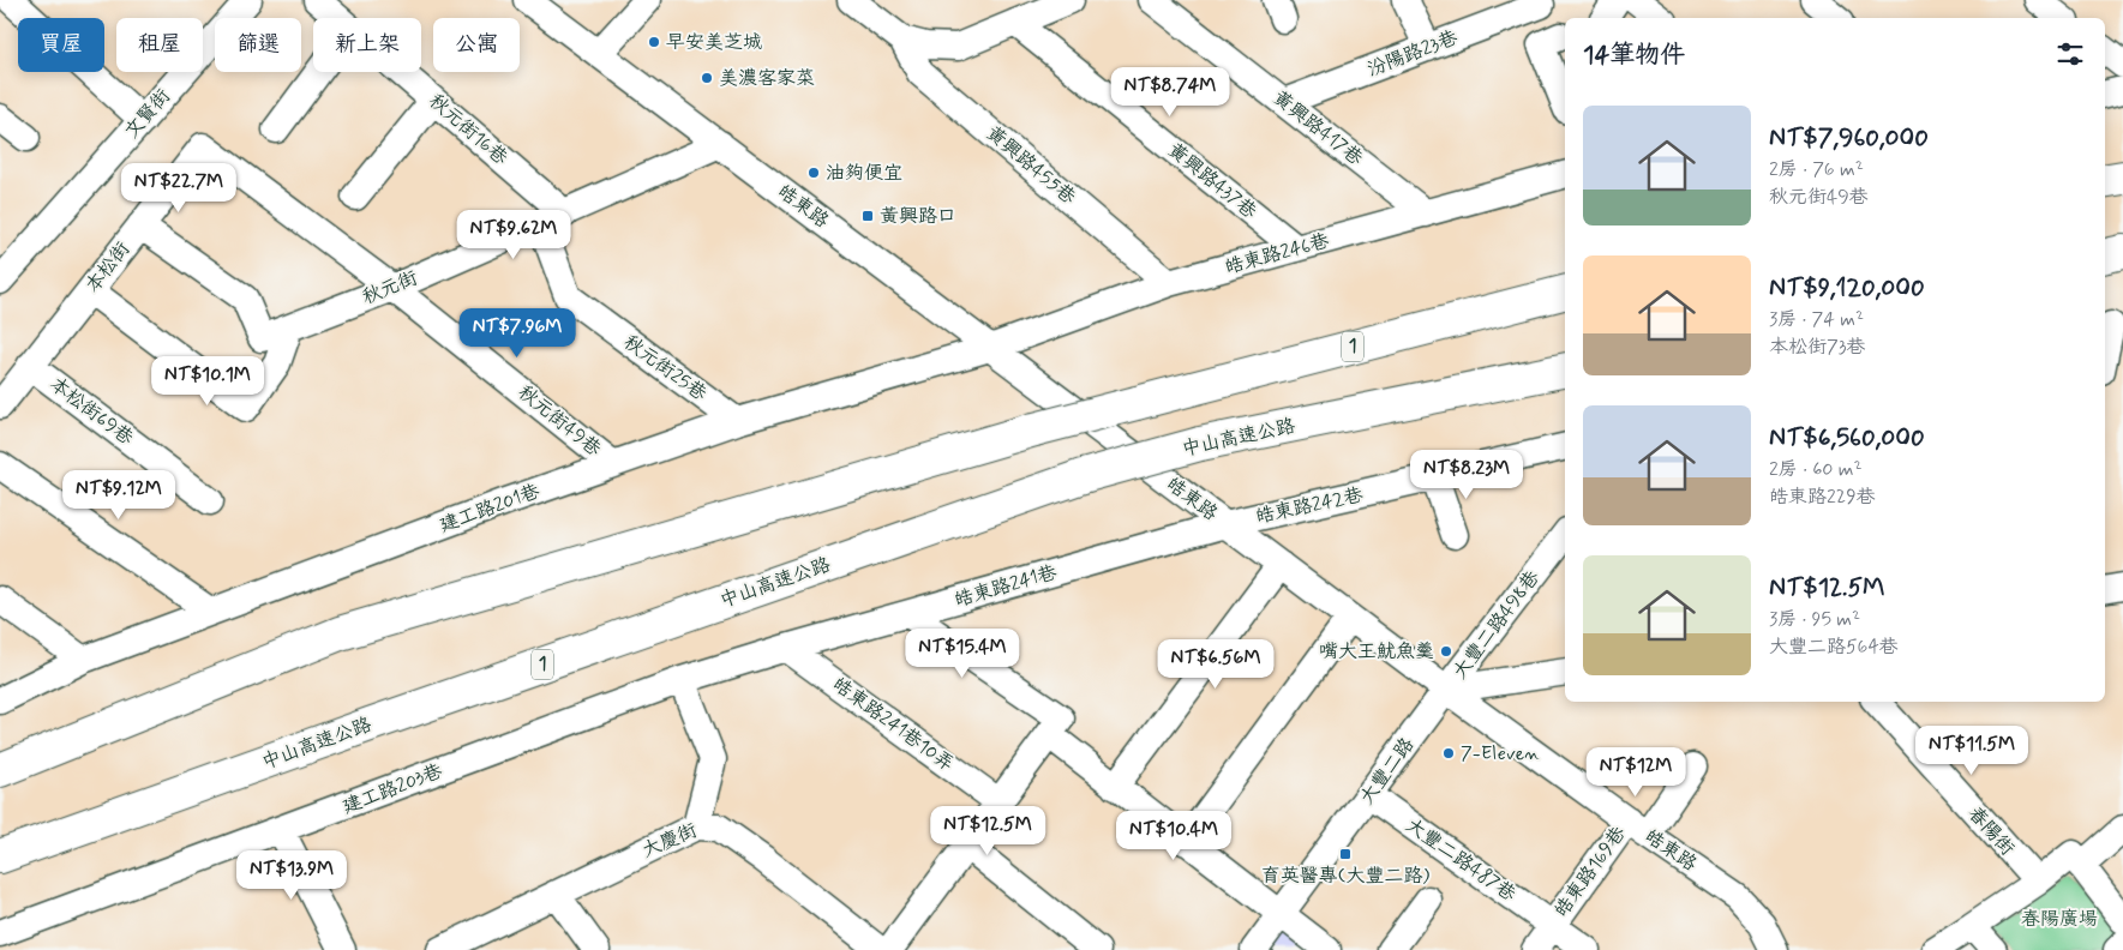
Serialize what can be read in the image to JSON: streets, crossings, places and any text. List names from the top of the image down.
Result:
{
  "streets": {
    "highway": ["1", "中山高速公路"],
    "street": [
      "汾陽路23巷",
      "文賢街",
      "黃興路417巷",
      "秋元街16巷",
      "黃興路455巷",
      "黃興路437巷",
      "皓東路",
      "皓東路246巷",
      "本松街",
      "秋元街",
      "秋元街25巷",
      "本松街69巷",
      "秋元街49巷",
      "皓東路242巷",
      "建工路201巷",
      "皓東路241巷",
      "大豐二路498巷",
      "皓東路241巷10弄",
      "大豐二路",
      "建工路203巷",
      "春陽街",
      "大慶街",
      "大豐二路487巷",
      "皓東路169巷"
    ]
  },
  "crossings": [
    ["汾陽路23巷", "黃興路417巷"],
    ["黃興路417巷", "皓東路246巷"],
    ["秋元街16巷", "秋元街"],
    ["黃興路455巷", "皓東路246巷"],
    ["黃興路437巷", "皓東路246巷"],
    ["皓東路", "皓東路246巷"],
    ["皓東路", "秋元街"],
    ["皓東路", "皓東路242巷"],
    ["皓東路", "建工路201巷"],
    ["皓東路", "皓東路241巷"],
    ["皓東路", "大豐二路498巷"],
    ["皓東路", "大豐二路"],
    ["皓東路", "皓東路169巷"],
    ["皓東路246巷", "建工路201巷"],
    ["本松街", "秋元街"],
    ["本松街", "本松街69巷"],
    ["本松街", "秋元街49巷"],
    ["秋元街", "秋元街25巷"],
    ["秋元街", "秋元街49巷"],
    ["秋元街25巷", "建工路201巷"],
    ["秋元街49巷", "建工路201巷"],
    ["皓東路242巷", "皓東路241巷"],
    ["皓東路241巷", "皓東路241巷10弄"],
    ["皓東路241巷", "建工路203巷"],
    ["大豐二路498巷", "大豐二路"],
    ["皓東路241巷10弄", "建工路203巷"],
    ["大豐二路", "大豐二路487巷"],
    ["大豐二路487巷", "皓東路169巷"]
  ],
  "parks": ["春陽廣場"],
  "places": {
    "other": [
      "早安美芝城",
      "美濃客家菜",
      "油夠便宜",
      "嘴大王魷魚羹",
      "7-Eleven"
    ],
    "transit": ["黃興路口", "育英醫專(大豐二路)"]
  },
  "page": {
    "chip": [
      "買屋",
      "租屋",
      "篩選",
      "新上架",
      "公寓"
    ],
    "heading": "14筆物件",
    "price": [
      "NT$8.74M",
      "NT$22.7M",
      "NT$9.62M",
      "NT$7.96M",
      "NT$10.1M",
      "NT$8.23M",
      "NT$9.12M",
      "NT$15.4M",
      "NT$6.56M",
      "NT$11.5M",
      "NT$12M",
      "NT$12.5M",
      "NT$10.4M",
      "NT$13.9M"
    ],
    "list": [
      {
        "name": "NT$7,960,000",
        "note": "2房 · 76 m² · 秋元街49巷"
      },
      {
        "name": "NT$9,120,000",
        "note": "3房 · 74 m² · 本松街73巷"
      },
      {
        "name": "NT$6,560,000",
        "note": "2房 · 60 m² · 皓東路229巷"
      },
      {
        "name": "NT$12.5M",
        "note": "3房 · 95 m² · 大豐二路564巷"
      }
    ]
  }
}
